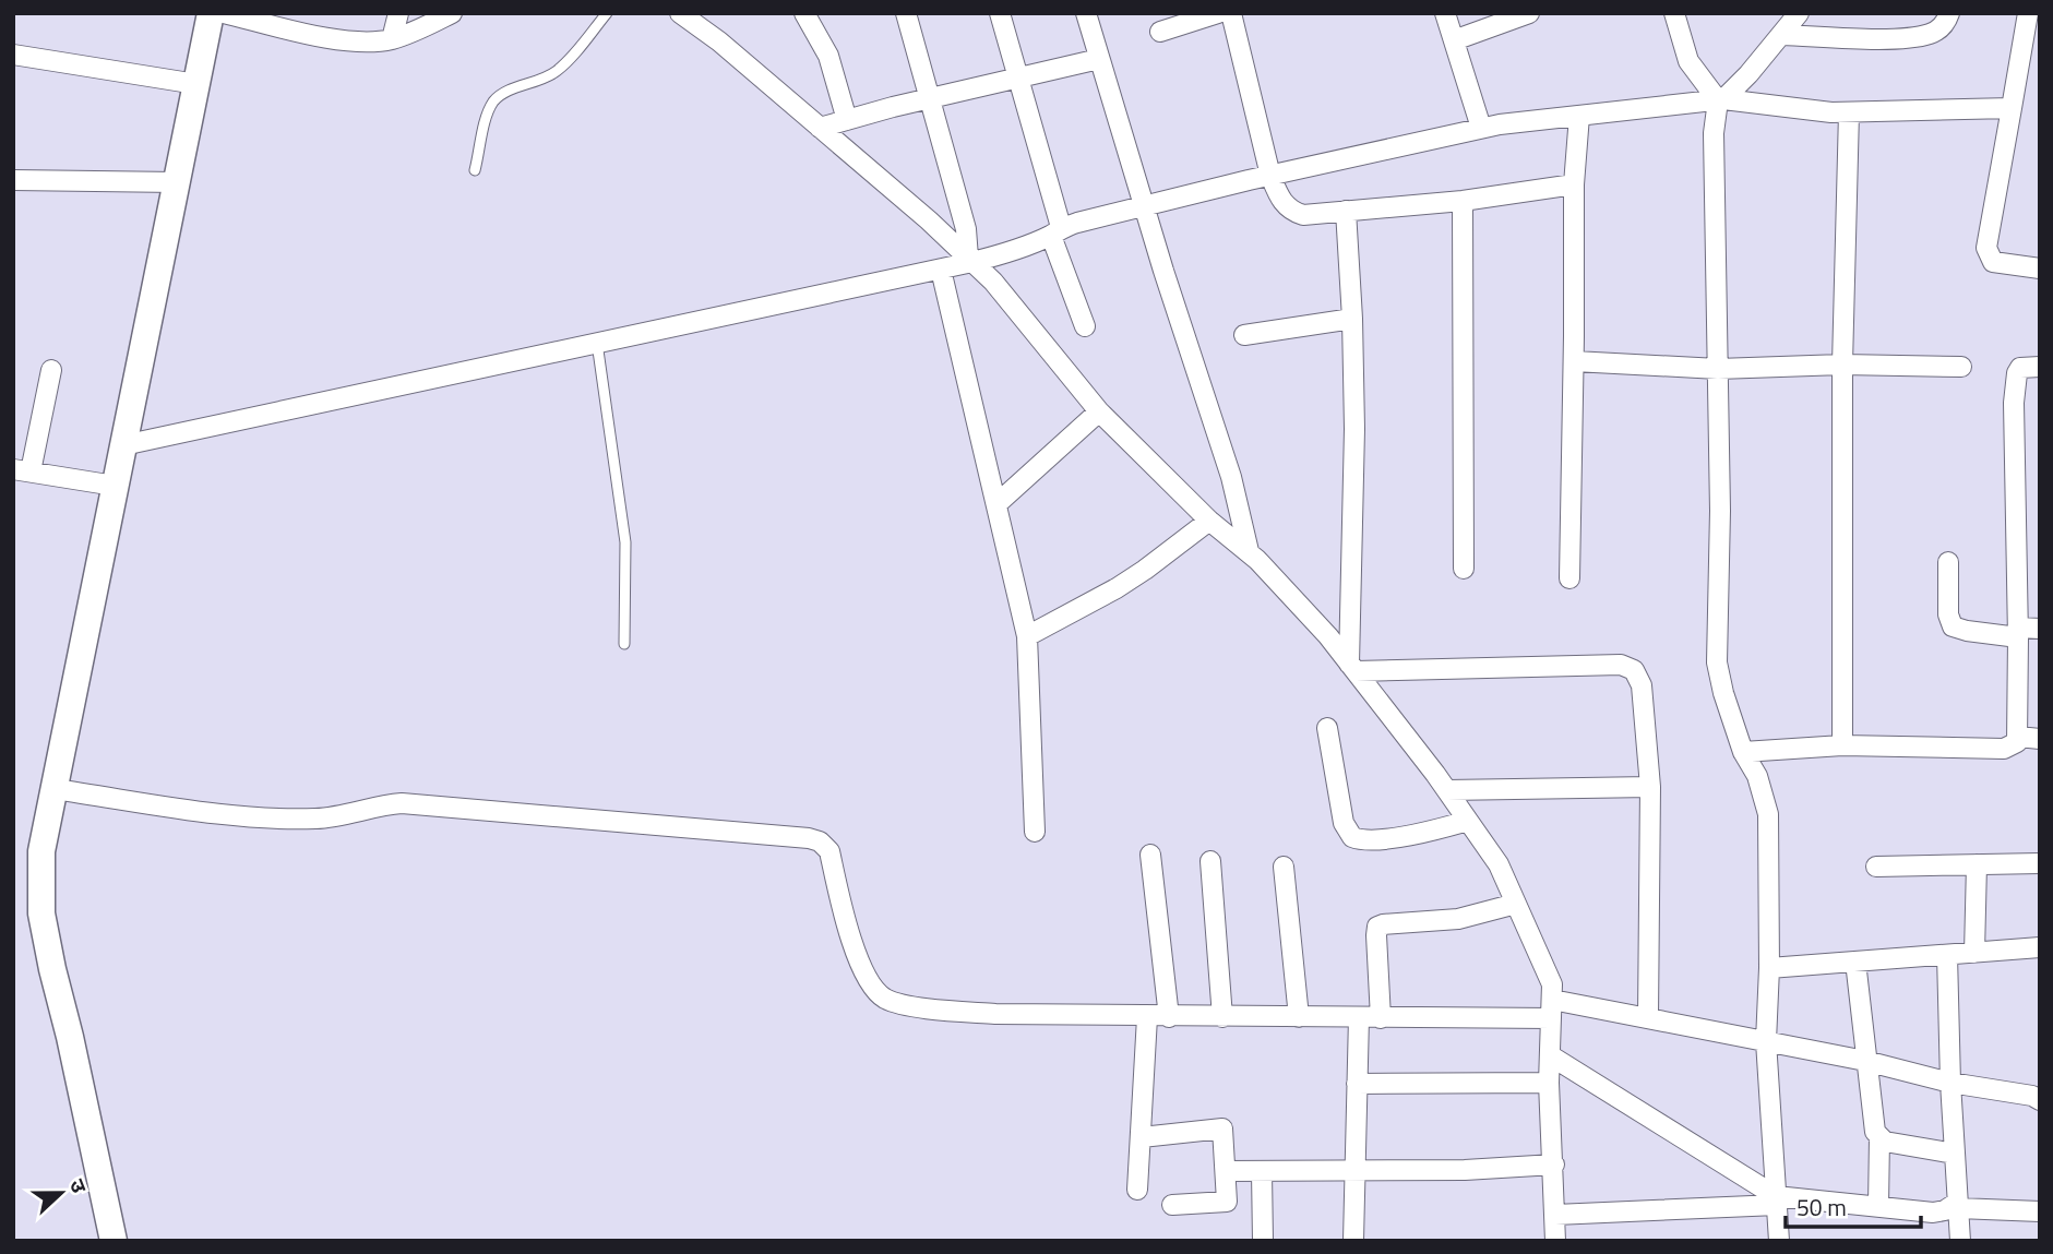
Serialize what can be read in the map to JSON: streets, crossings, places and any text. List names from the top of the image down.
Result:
{
  "scale_bar": "50 m",
  "north": "right"
}
